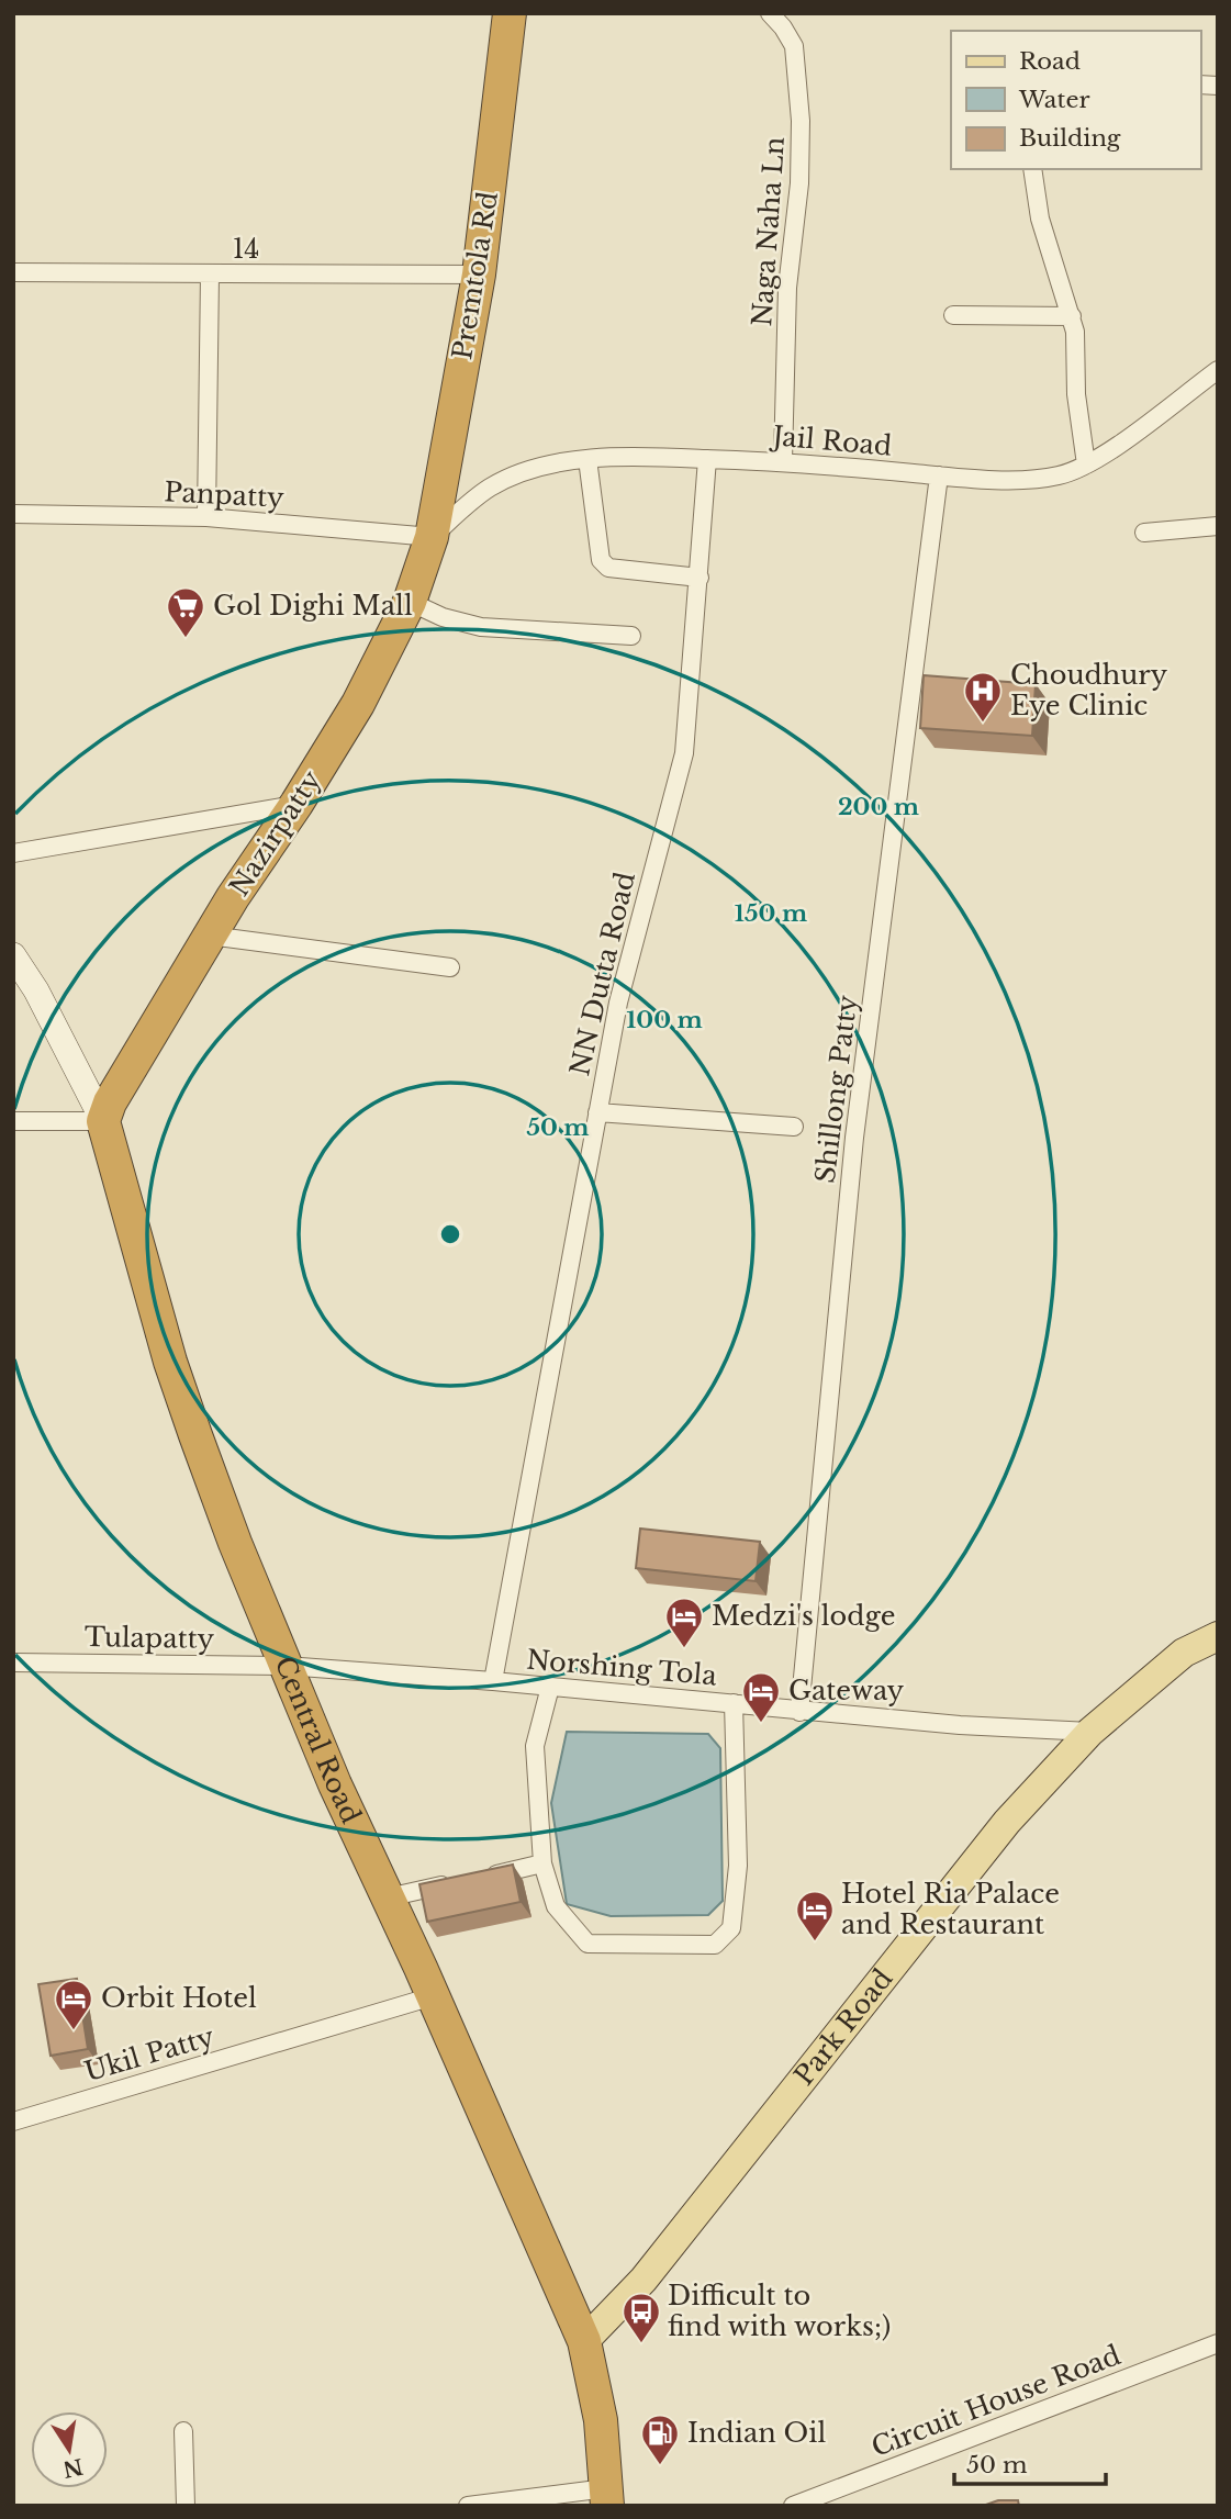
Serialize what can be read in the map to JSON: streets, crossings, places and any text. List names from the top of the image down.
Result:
{
  "streets": {
    "highway": ["Premtola Rd", "Nazirpatty", "Central Road"],
    "main road": ["Park Road"],
    "street": [
      "Naga Naha Ln",
      "14",
      "Jail Road",
      "Panpatty",
      "NN Dutta Road",
      "Shillong Patty",
      "Tulapatty",
      "Norshing Tola",
      "Ukil Patty",
      "Circuit House Road"
    ]
  },
  "crossings": [
    ["Naga Naha Ln", "Jail Road"],
    ["14", "Premtola Rd"],
    ["Premtola Rd", "Jail Road"],
    ["Premtola Rd", "Panpatty"],
    ["Premtola Rd", "Nazirpatty"],
    ["Jail Road", "Panpatty"],
    ["Jail Road", "Nazirpatty"],
    ["Jail Road", "NN Dutta Road"],
    ["Jail Road", "Shillong Patty"],
    ["Panpatty", "Nazirpatty"],
    ["Nazirpatty", "Central Road"],
    ["NN Dutta Road", "Norshing Tola"],
    ["Shillong Patty", "Norshing Tola"],
    ["Tulapatty", "Norshing Tola"],
    ["Tulapatty", "Central Road"],
    ["Norshing Tola", "Central Road"],
    ["Norshing Tola", "Park Road"],
    ["Central Road", "Park Road"],
    ["Central Road", "Ukil Patty"]
  ],
  "places": {
    "supermarket": ["Gol Dighi Mall"],
    "hospital": ["Choudhury Eye Clinic"],
    "hotel": [
      "Medzi's lodge",
      "Gateway",
      "Hotel Ria Palace and Restaurant",
      "Orbit Hotel"
    ],
    "bus stop": ["Difficult to find with works;)"],
    "fuel station": ["Indian Oil"]
  },
  "legend": ["Road", "Water", "Building"],
  "scale_bar": "50 m",
  "north": "bottom",
  "rings": [
    "200 m",
    "150 m",
    "100 m",
    "50 m"
  ]
}
